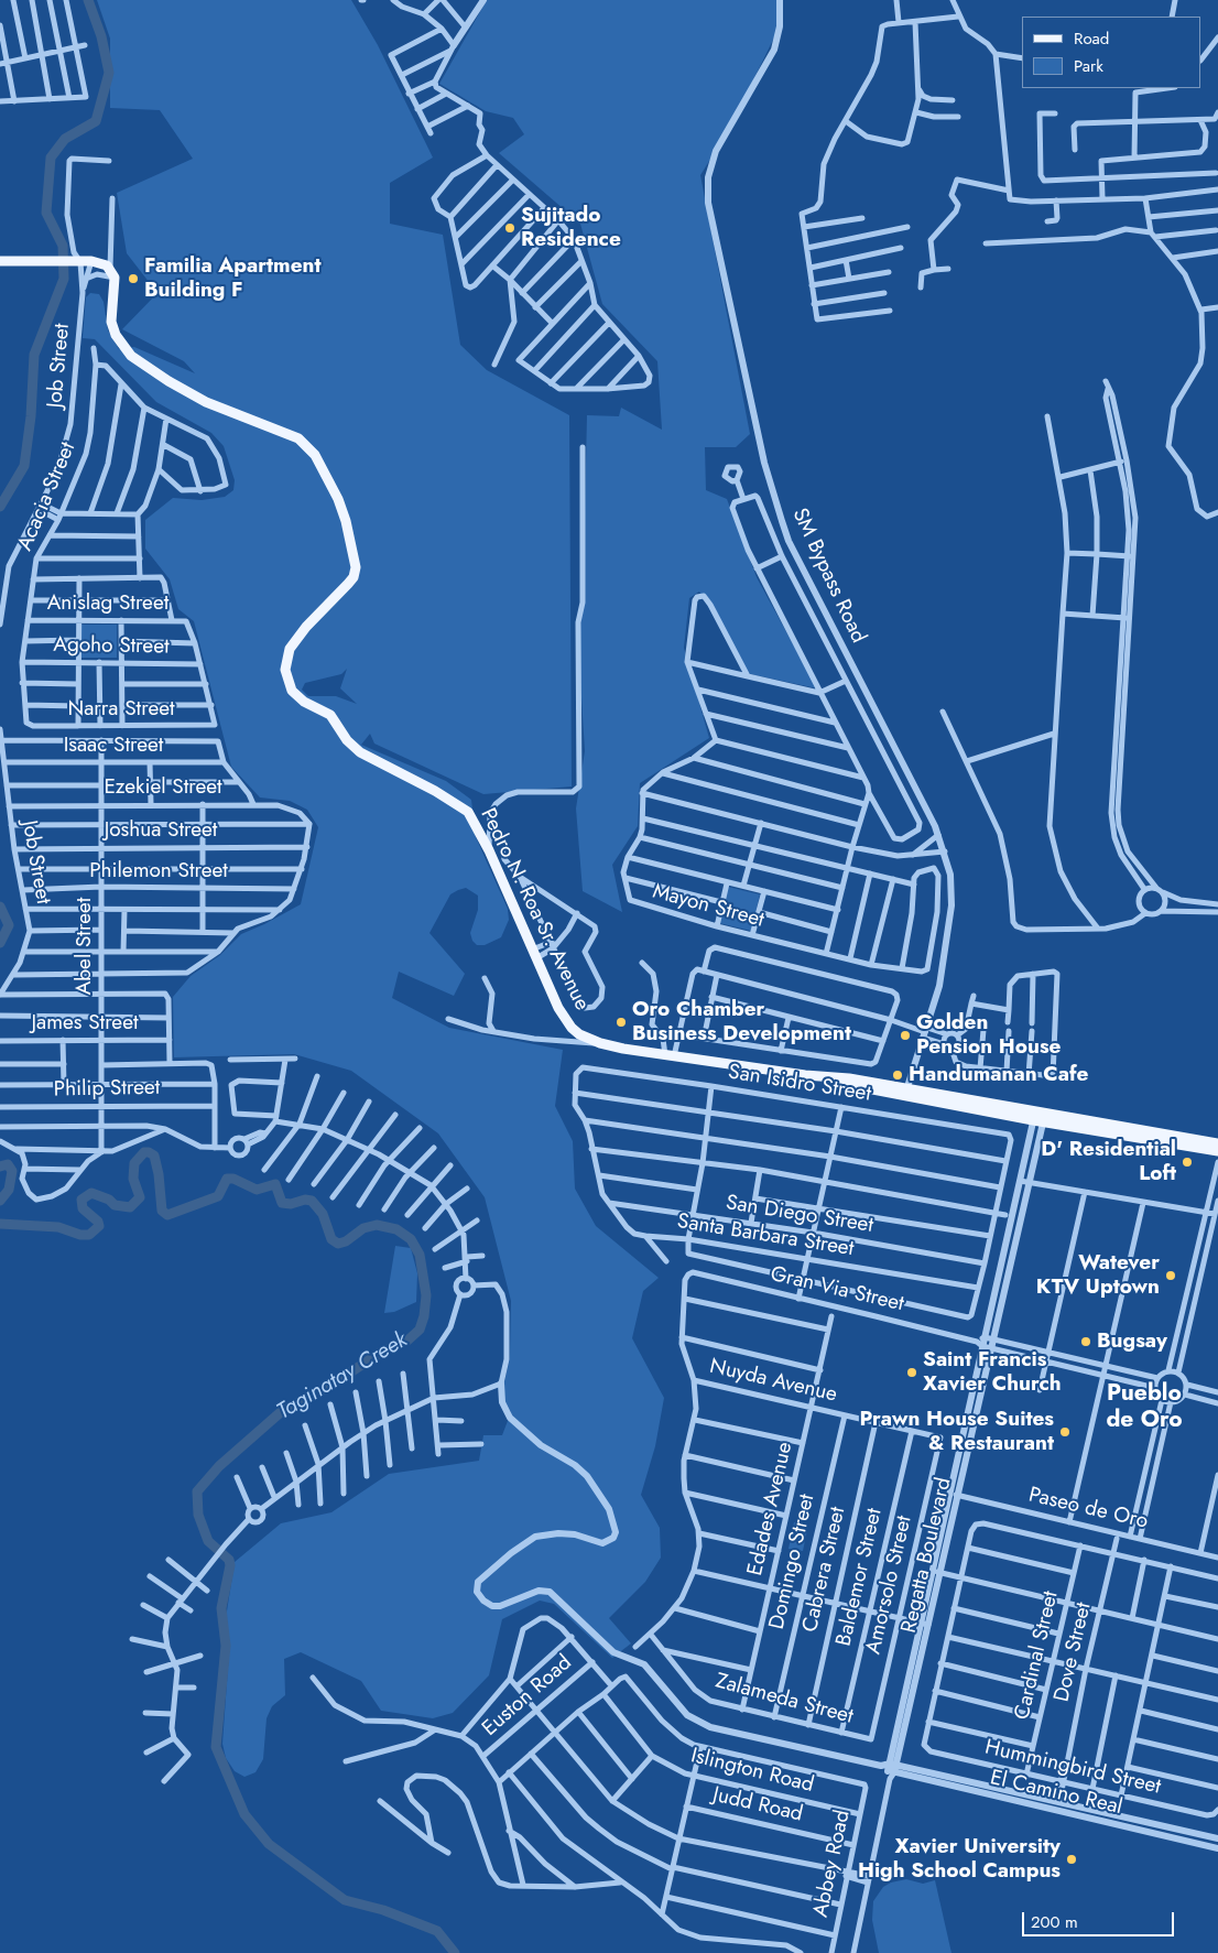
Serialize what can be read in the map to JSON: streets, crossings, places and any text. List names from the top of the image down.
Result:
{
  "streets": {
    "main road": ["Pedro N. Roa Sr. Avenue"],
    "street": [
      "Job Street",
      "Acacia Street",
      "SM Bypass Road",
      "Anislag Street",
      "Agoho Street",
      "Narra Street",
      "Isaac Street",
      "Ezekiel Street",
      "Joshua Street",
      "Philemon Street",
      "Mayon Street",
      "Abel Street",
      "James Street",
      "San Isidro Street",
      "Philip Street",
      "San Diego Street",
      "Santa Barbara Street",
      "Gran Via Street",
      "Nuyda Avenue",
      "Edades Avenue",
      "Paseo de Oro",
      "Regatta Boulevard",
      "Domingo Street",
      "Cabrera Street",
      "Baldemor Street",
      "Amorsolo Street",
      "Dove Street",
      "Cardinal Street",
      "Euston Road",
      "Zalameda Street",
      "Hummingbird Street",
      "Islington Road",
      "El Camino Real",
      "Judd Road",
      "Abbey Road"
    ]
  },
  "crossings": [
    ["Job Street", "Isaac Street"],
    ["Job Street", "Ezekiel Street"],
    ["Job Street", "Joshua Street"],
    ["Job Street", "Philemon Street"],
    ["Acacia Street", "Anislag Street"],
    ["Acacia Street", "Agoho Street"],
    ["Acacia Street", "Narra Street"],
    ["SM Bypass Road", "Pedro N. Roa Sr. Avenue"],
    ["Isaac Street", "Abel Street"],
    ["Ezekiel Street", "Abel Street"],
    ["Joshua Street", "Abel Street"],
    ["Philemon Street", "Abel Street"],
    ["Pedro N. Roa Sr. Avenue", "Regatta Boulevard"],
    ["Abel Street", "James Street"],
    ["Abel Street", "Philip Street"],
    ["Gran Via Street", "Regatta Boulevard"],
    ["Nuyda Avenue", "Edades Avenue"],
    ["Nuyda Avenue", "Domingo Street"],
    ["Nuyda Avenue", "Cabrera Street"],
    ["Nuyda Avenue", "Baldemor Street"],
    ["Nuyda Avenue", "Amorsolo Street"],
    ["Edades Avenue", "Zalameda Street"],
    ["Paseo de Oro", "Regatta Boulevard"],
    ["Regatta Boulevard", "El Camino Real"],
    ["Domingo Street", "Zalameda Street"],
    ["Cabrera Street", "Zalameda Street"],
    ["Baldemor Street", "Zalameda Street"],
    ["Amorsolo Street", "Zalameda Street"],
    ["Dove Street", "Hummingbird Street"],
    ["Dove Street", "El Camino Real"],
    ["Cardinal Street", "Hummingbird Street"],
    ["Islington Road", "Abbey Road"],
    ["Judd Road", "Abbey Road"]
  ],
  "districts": ["Pueblo de Oro"],
  "water": ["Taginatay Creek"],
  "places": [
    "Sujitado Residence",
    "Familia Apartment Building F",
    "Oro Chamber Business Development",
    "Golden Pension House",
    "Handumanan Cafe",
    "D' Residential Loft",
    "Watever KTV Uptown",
    "Bugsay",
    "Saint Francis Xavier Church",
    "Prawn House Suites & Restaurant",
    "Xavier University High School Campus"
  ],
  "legend": ["Road", "Park"],
  "scale_bar": "200 m"
}
